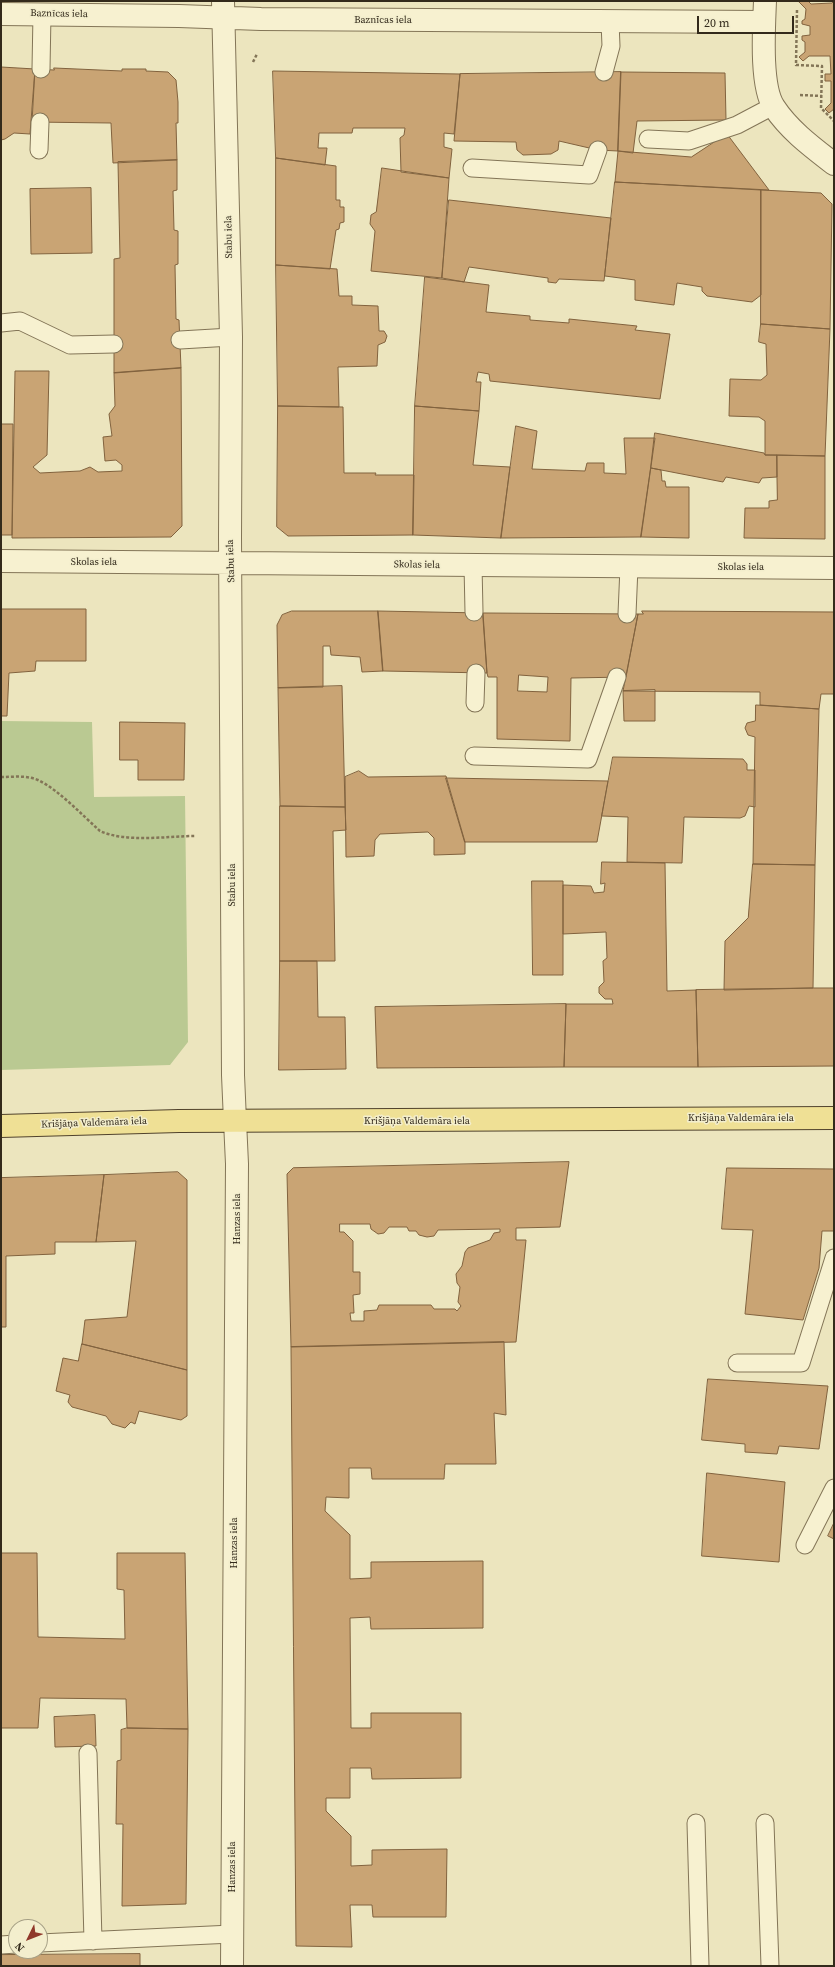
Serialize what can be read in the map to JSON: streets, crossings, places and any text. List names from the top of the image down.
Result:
{
  "streets": {
    "main road": ["Krišjāņa Valdemāra iela"],
    "street": [
      "Baznīcas iela",
      "Stabu iela",
      "Skolas iela",
      "Hanzas iela"
    ]
  },
  "crossings": [
    ["Baznīcas iela", "Stabu iela"],
    ["Stabu iela", "Skolas iela"],
    ["Stabu iela", "Krišjāņa Valdemāra iela"],
    ["Stabu iela", "Hanzas iela"],
    ["Krišjāņa Valdemāra iela", "Hanzas iela"]
  ],
  "scale_bar": "20 m",
  "north": "bottom left"
}
